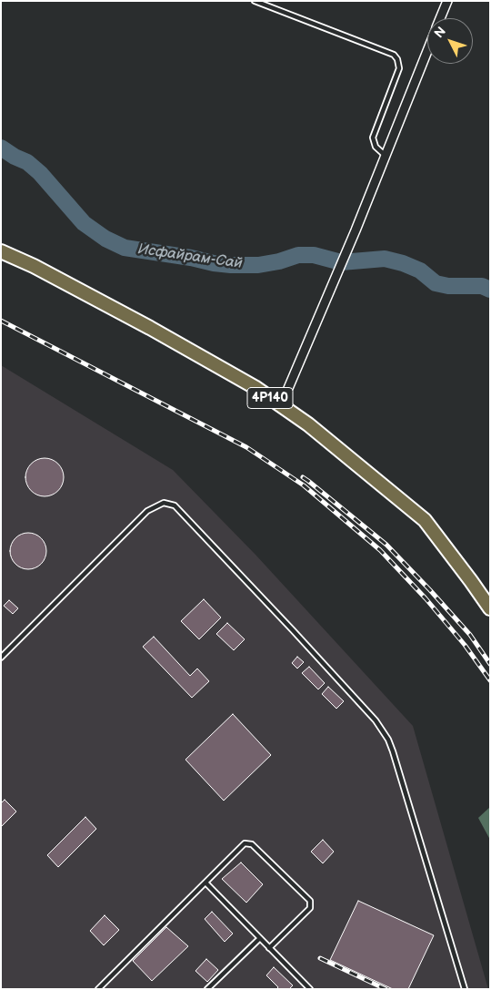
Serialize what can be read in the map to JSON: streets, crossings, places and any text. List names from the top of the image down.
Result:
{
  "streets": {
    "main road": ["4P140"]
  },
  "water": ["Исфайрам-Сай"],
  "north": "top left"
}
